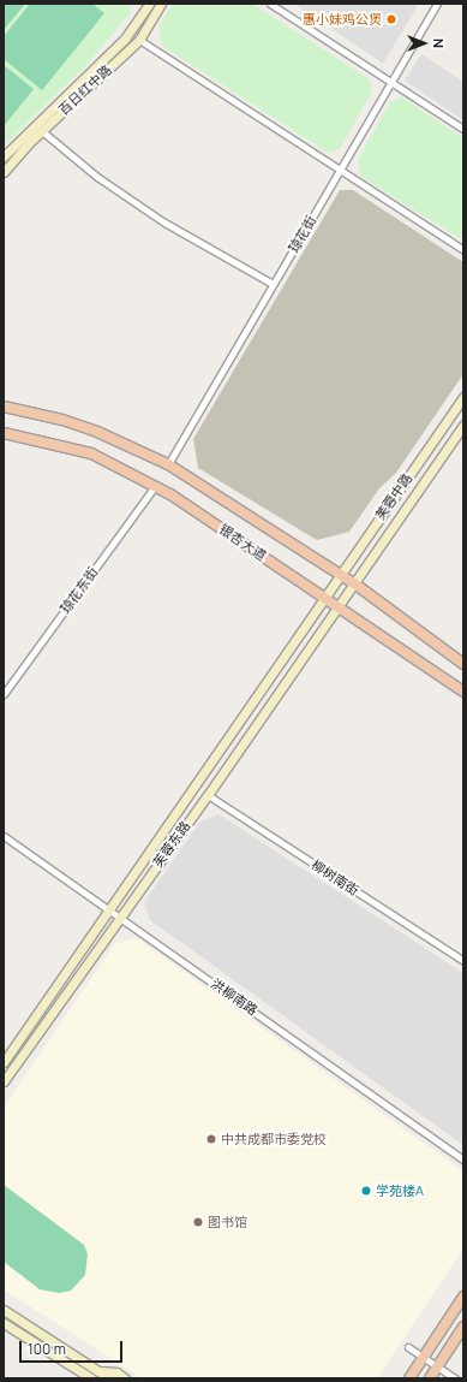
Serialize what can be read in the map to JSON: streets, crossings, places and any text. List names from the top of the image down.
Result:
{
  "streets": {
    "main road": [
      "百日红中路",
      "芙蓉中路",
      "银杏大道",
      "芙蓉东路"
    ],
    "street": [
      "琼花街",
      "琼花东街",
      "柳树南街",
      "洪柳南路"
    ]
  },
  "crossings": [
    ["琼花街", "银杏大道"],
    ["芙蓉中路", "银杏大道"],
    ["芙蓉中路", "芙蓉东路"],
    ["银杏大道", "琼花东街"],
    ["银杏大道", "芙蓉东路"],
    ["芙蓉东路", "柳树南街"],
    ["芙蓉东路", "洪柳南路"]
  ],
  "places": [
    "惠小妹鸡公煲",
    "中共成都市委党校",
    "学苑楼A",
    "图书馆"
  ],
  "scale_bar": "100 m",
  "north": "right"
}
